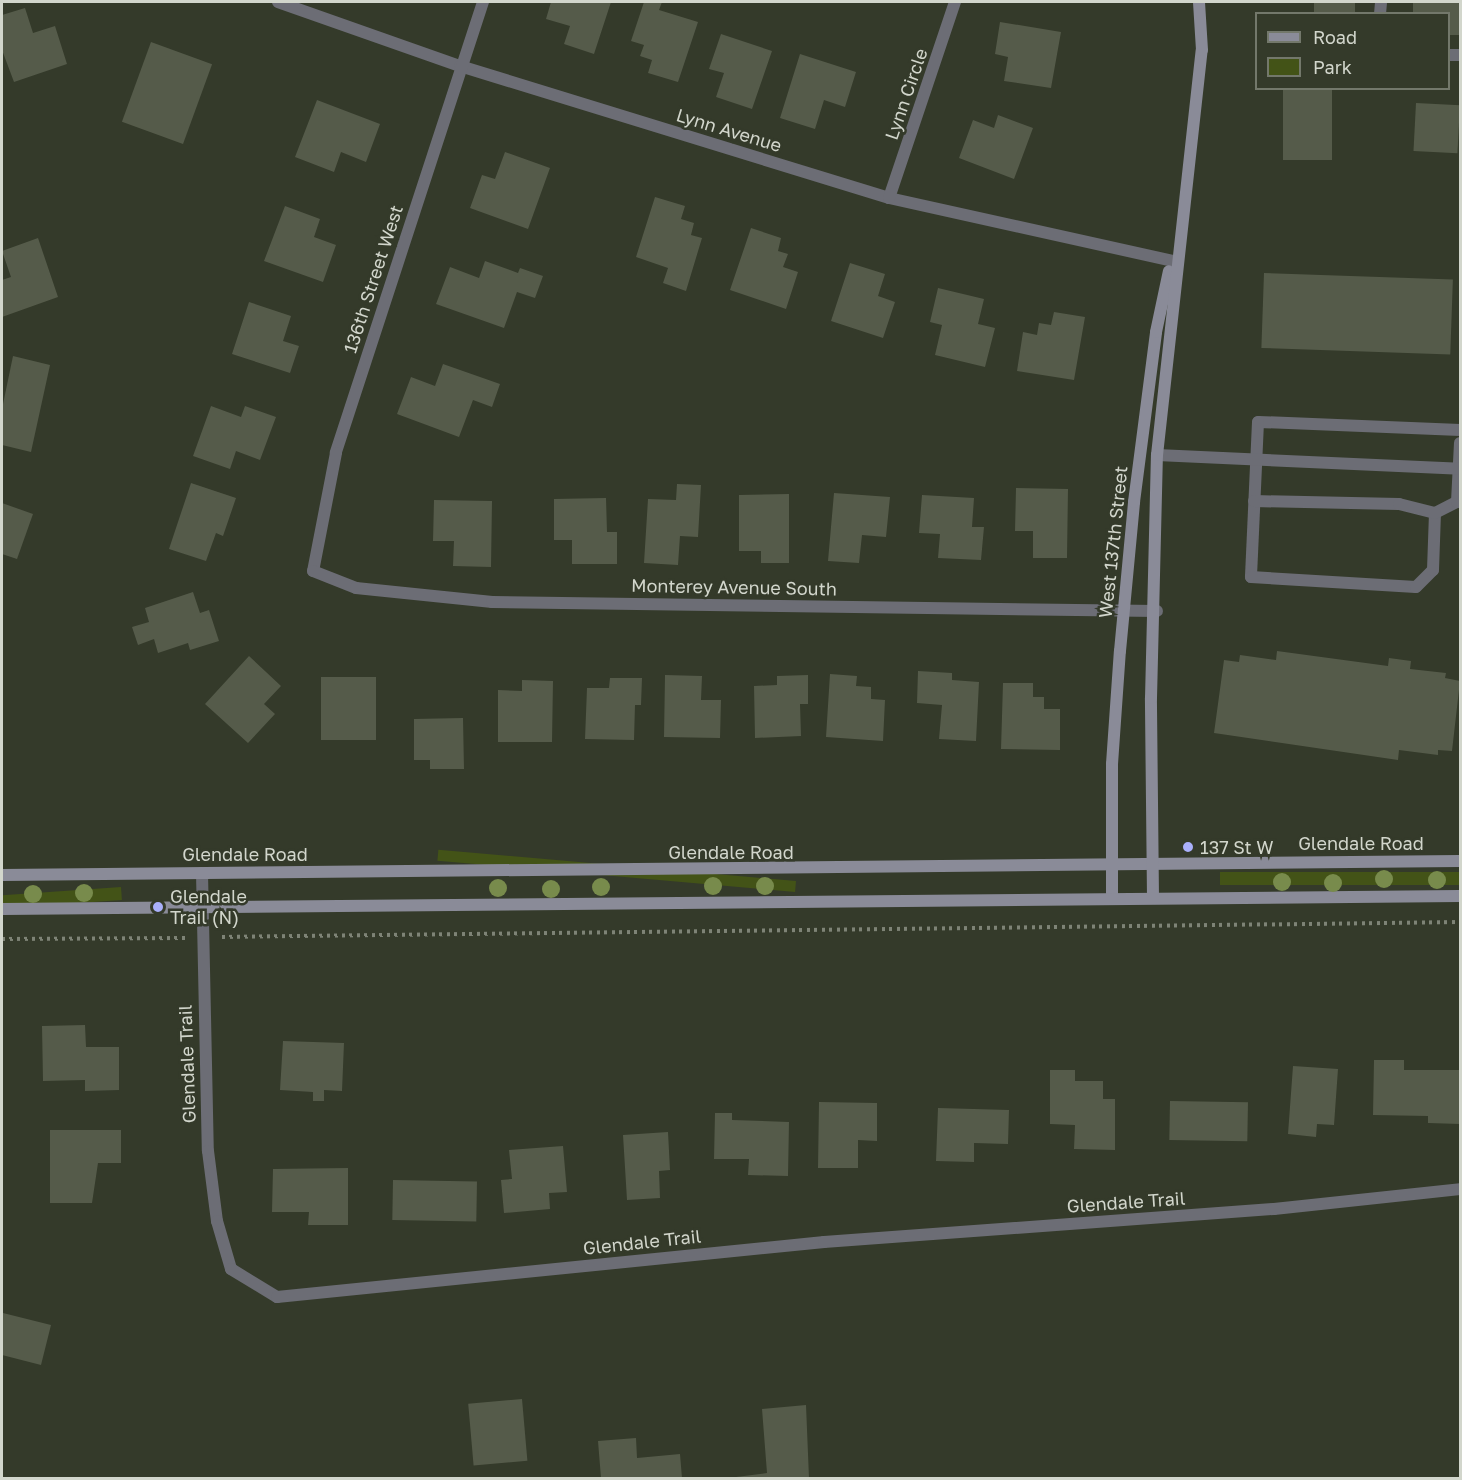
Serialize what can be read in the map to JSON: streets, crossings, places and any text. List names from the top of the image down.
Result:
{
  "streets": {
    "main road": ["West 137th Street", "Glendale Road"],
    "street": [
      "Lynn Circle",
      "Lynn Avenue",
      "136th Street West",
      "Monterey Avenue South",
      "Glendale Trail"
    ]
  },
  "crossings": [
    ["Lynn Circle", "Lynn Avenue"],
    ["Lynn Avenue", "136th Street West"],
    ["Lynn Avenue", "West 137th Street"],
    ["136th Street West", "Monterey Avenue South"],
    ["West 137th Street", "Monterey Avenue South"],
    ["West 137th Street", "Glendale Road"],
    ["Glendale Road", "Glendale Trail"]
  ],
  "places": ["137 St W", "Glendale Trail (N)"],
  "legend": ["Road", "Park"]
}
